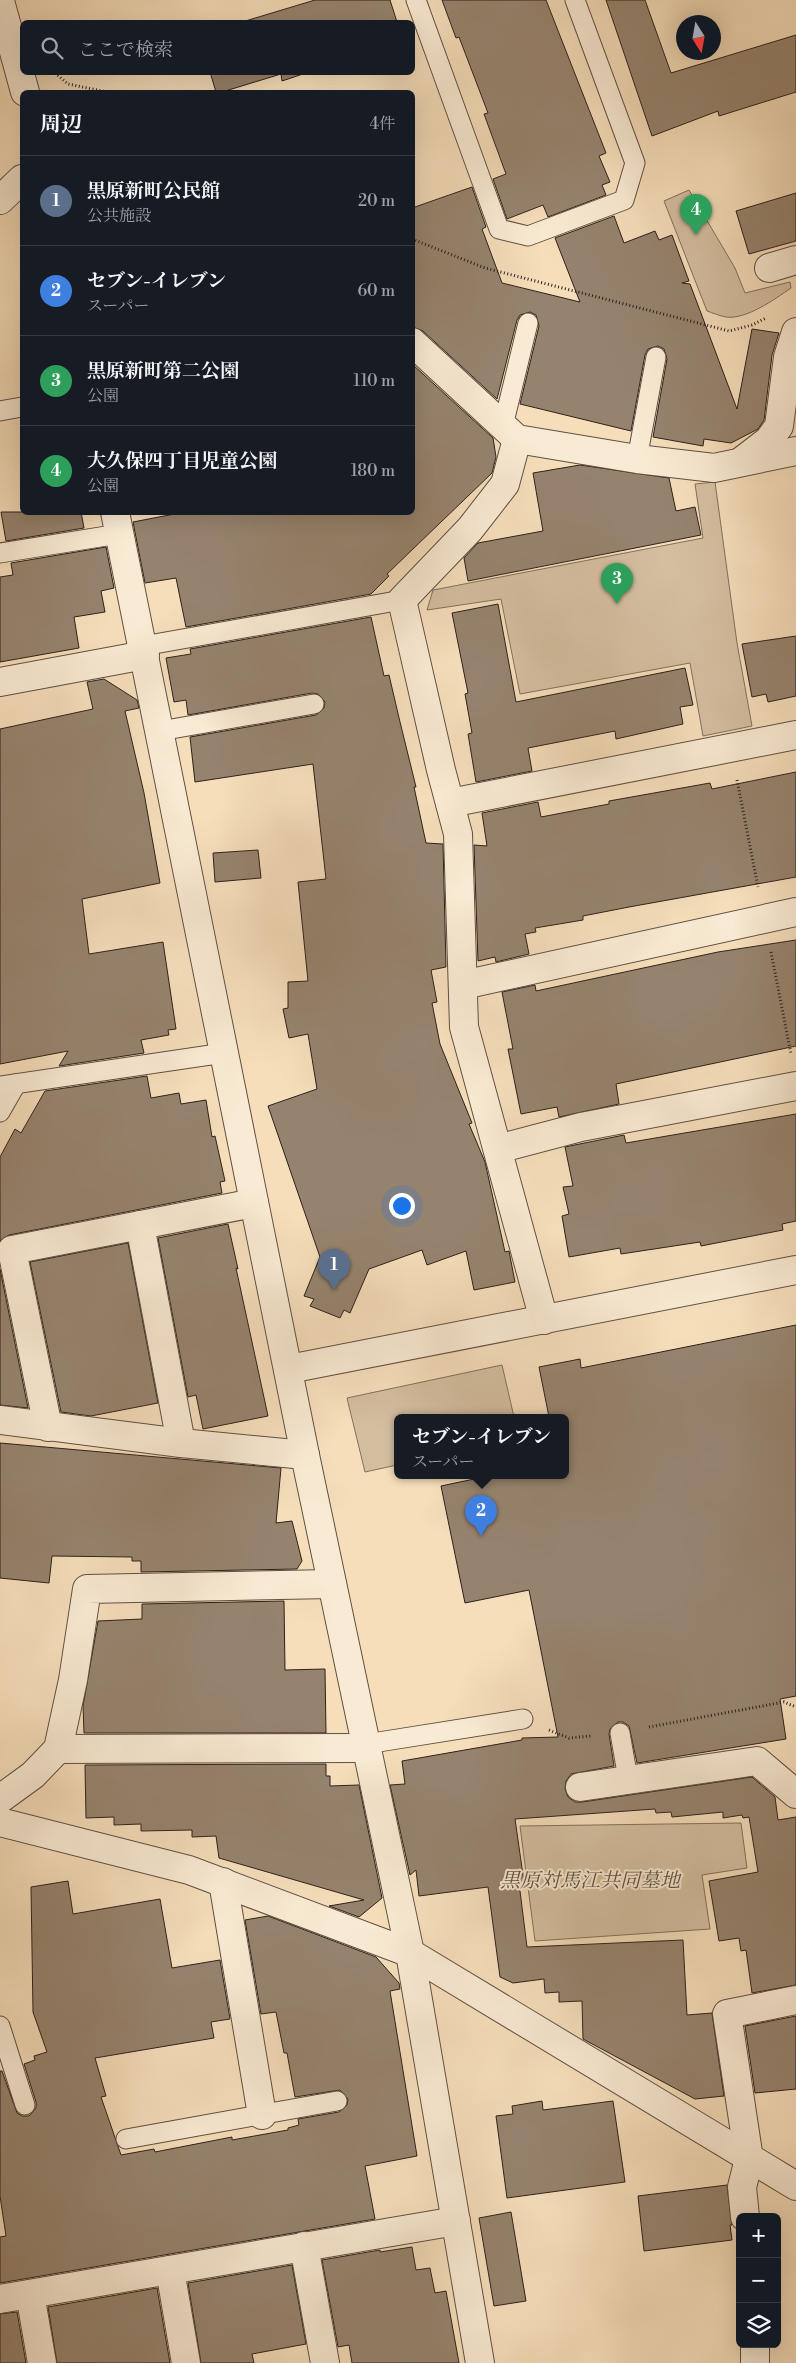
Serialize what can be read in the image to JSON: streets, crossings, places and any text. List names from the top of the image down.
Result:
{
  "parks": ["黒原対馬江共同墓地"],
  "north": "bottom",
  "page": {
    "search": "ここで検索",
    "heading": ["周辺", "4件"],
    "list": [
      {
        "mark": "1",
        "name": "黒原新町公民館",
        "note": "公共施設",
        "value": "20 m"
      },
      {
        "mark": "2",
        "name": "セブン-イレブン",
        "note": "スーパー",
        "value": "60 m"
      },
      {
        "mark": "3",
        "name": "黒原新町第二公園",
        "note": "公園",
        "value": "110 m"
      },
      {
        "mark": "4",
        "name": "大久保四丁目児童公園",
        "note": "公園",
        "value": "180 m"
      }
    ],
    "pins": [
      "4",
      "3",
      "1",
      "2"
    ],
    "popup": ["セブン-イレブン", "スーパー"],
    "map_buttons": ["+", "−"]
  }
}
